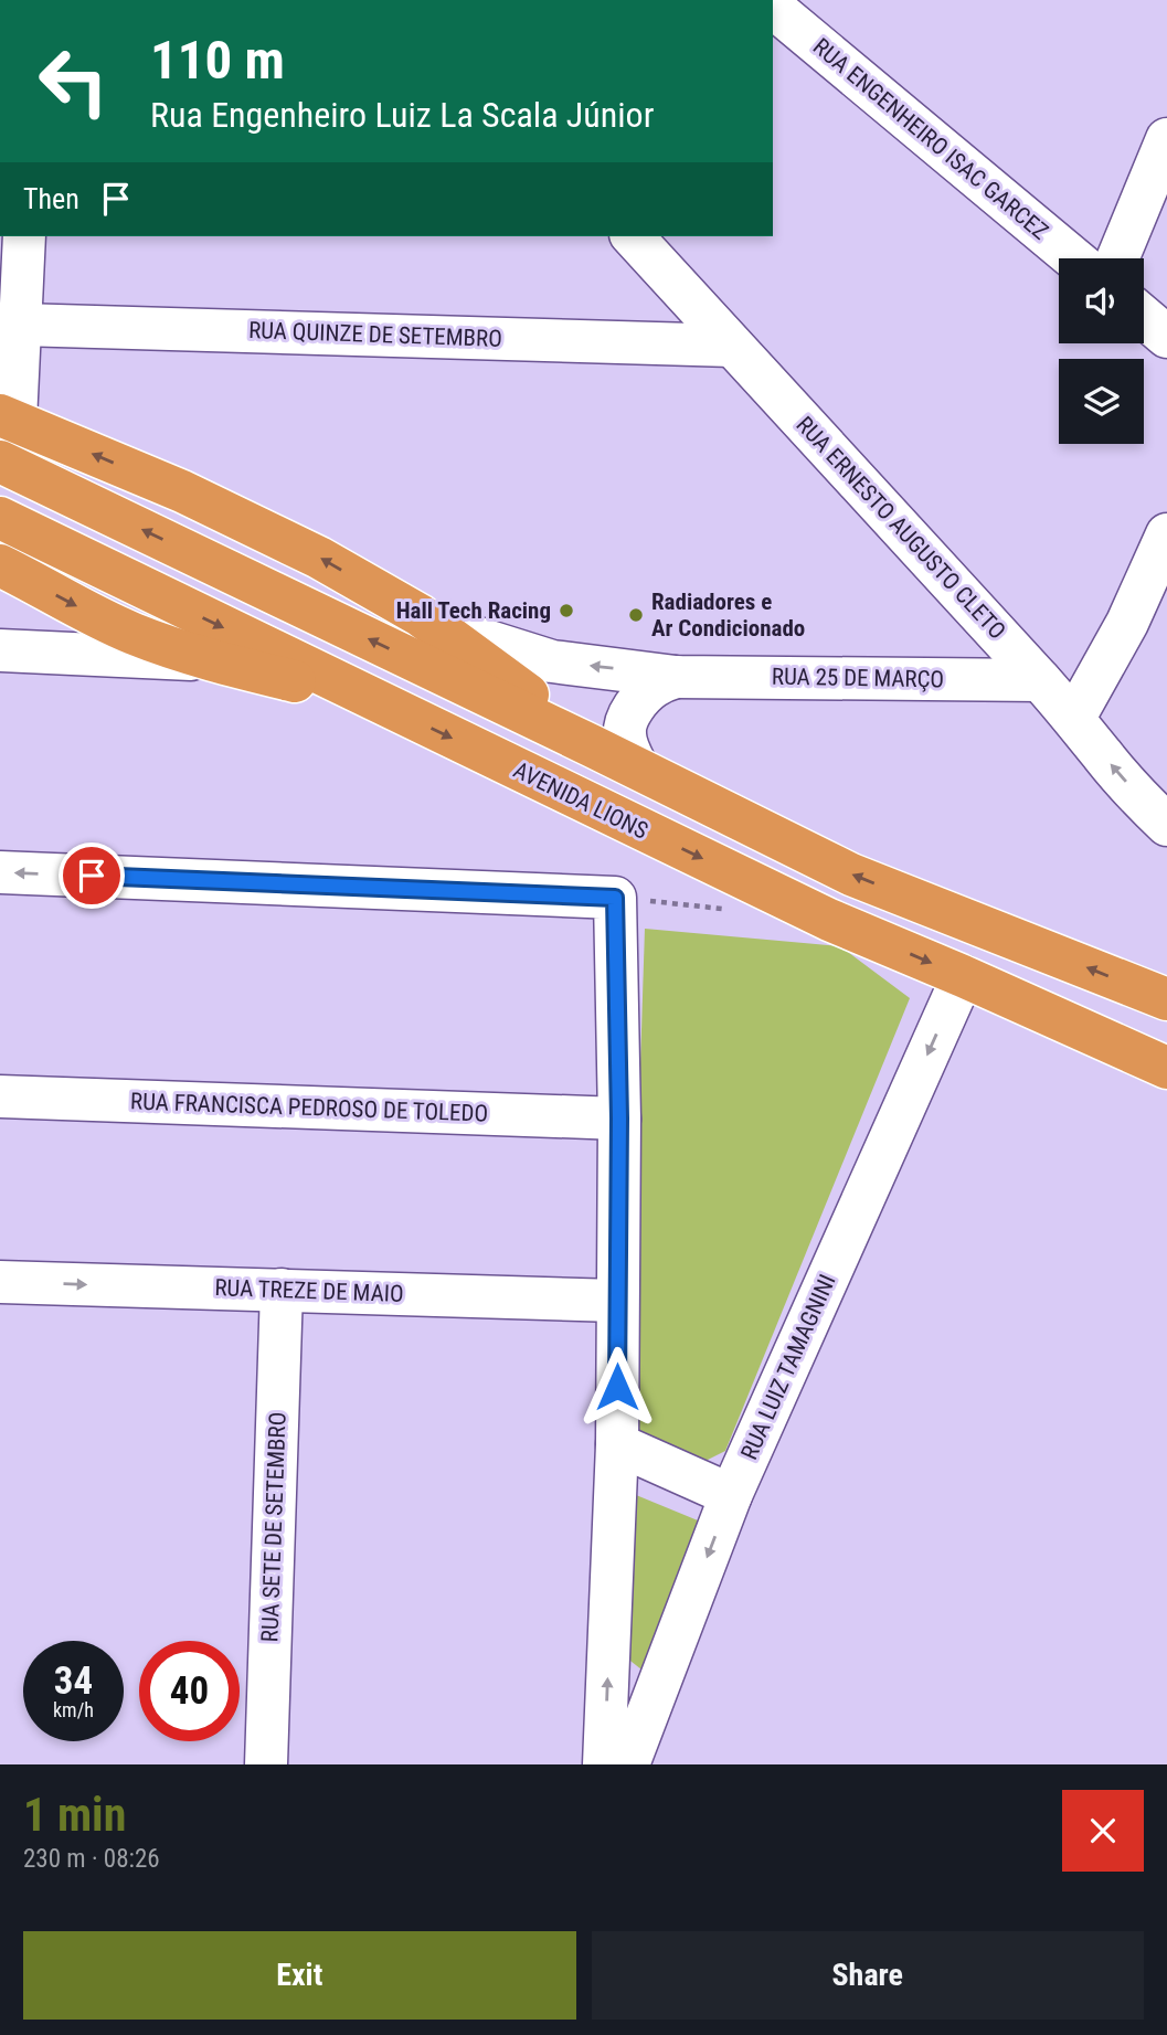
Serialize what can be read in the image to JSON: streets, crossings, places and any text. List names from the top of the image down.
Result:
{
  "streets": {
    "highway": ["AVENIDA LIONS"],
    "street": [
      "RUA ENGENHEIRO ISAC GARCEZ",
      "RUA QUINZE DE SETEMBRO",
      "RUA ERNESTO AUGUSTO CLETO",
      "RUA 25 DE MARÇO",
      "RUA FRANCISCA PEDROSO DE TOLEDO",
      "RUA TREZE DE MAIO",
      "RUA LUIZ TAMAGNINI",
      "RUA SETE DE SETEMBRO"
    ]
  },
  "crossings": [
    ["RUA QUINZE DE SETEMBRO", "RUA ERNESTO AUGUSTO CLETO"],
    ["RUA ERNESTO AUGUSTO CLETO", "RUA 25 DE MARÇO"],
    ["AVENIDA LIONS", "RUA LUIZ TAMAGNINI"],
    ["RUA TREZE DE MAIO", "RUA SETE DE SETEMBRO"]
  ],
  "one_way": ["RUA 25 DE MARÇO", "RUA TREZE DE MAIO"],
  "places": ["Hall Tech Racing", "Radiadores e Ar Condicionado"],
  "page": {
    "turn": ["110 m", "Rua Engenheiro Luiz La Scala Júnior"],
    "then": "Then",
    "speed": "34 km/h",
    "limit": "40",
    "heading": ["1 min", "230 m · 08:26"],
    "buttons": ["Exit", "Share"]
  }
}
